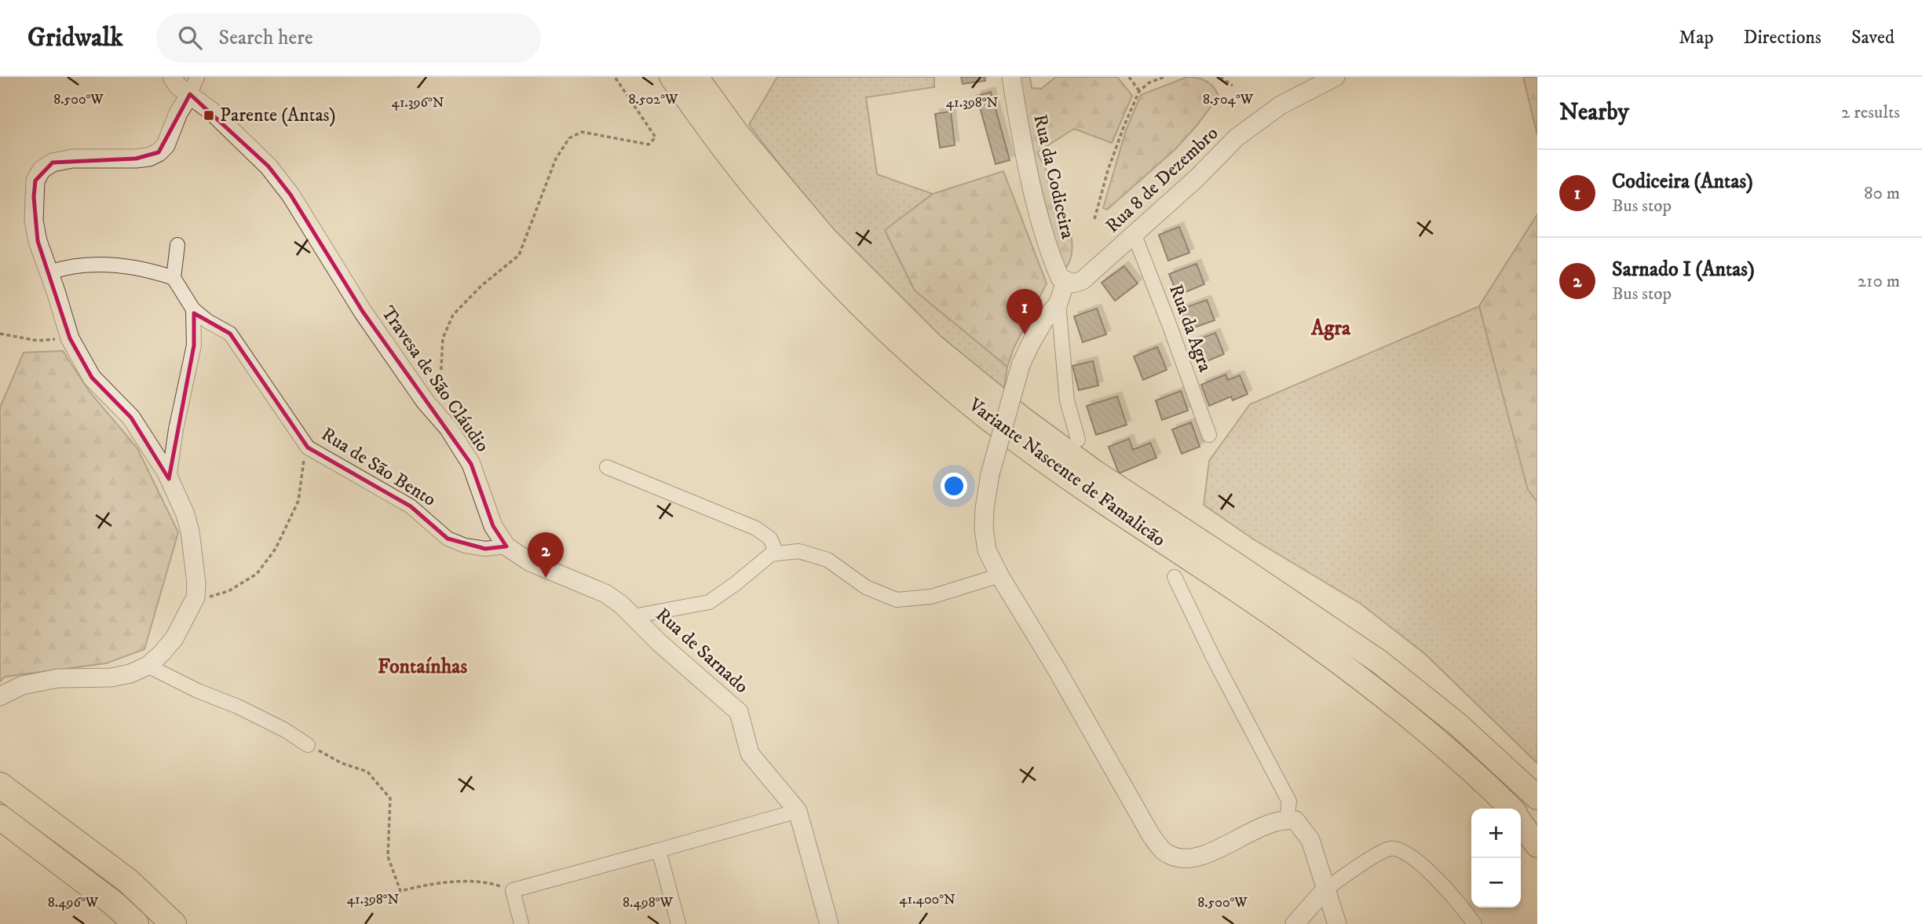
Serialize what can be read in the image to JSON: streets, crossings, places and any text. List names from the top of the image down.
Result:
{
  "streets": {
    "highway": ["Variante Nascente de Famalicão"],
    "street": [
      "Rua da Codiceira",
      "Rua 8 de Dezembro",
      "Rua da Agra",
      "Travesa de São Cláudio",
      "Rua de São Bento",
      "Rua de Sarnado"
    ]
  },
  "crossings": [
    ["Rua da Codiceira", "Rua 8 de Dezembro"],
    ["Rua 8 de Dezembro", "Rua da Agra"],
    ["Travesa de São Cláudio", "Rua de São Bento"],
    ["Travesa de São Cláudio", "Rua de Sarnado"]
  ],
  "districts": ["Agra", "Fontaínhas"],
  "places": {
    "transit": ["Parente (Antas)"]
  },
  "page": {
    "header": "Gridwalk",
    "search": "Search here",
    "nav": ["Map", "Directions", "Saved"],
    "heading": ["Nearby", "2 results"],
    "list": [
      {
        "mark": "1",
        "name": "Codiceira (Antas)",
        "note": "Bus stop",
        "value": "80 m"
      },
      {
        "mark": "2",
        "name": "Sarnado I (Antas)",
        "note": "Bus stop",
        "value": "210 m"
      }
    ],
    "pins": ["1", "2"],
    "map_buttons": ["+", "−"]
  },
  "coordinates": [
    "8.500°W",
    "8.502°W",
    "8.504°W",
    "41.396°N",
    "41.398°N",
    "41.400°N",
    "8.496°W",
    "8.498°W"
  ]
}
